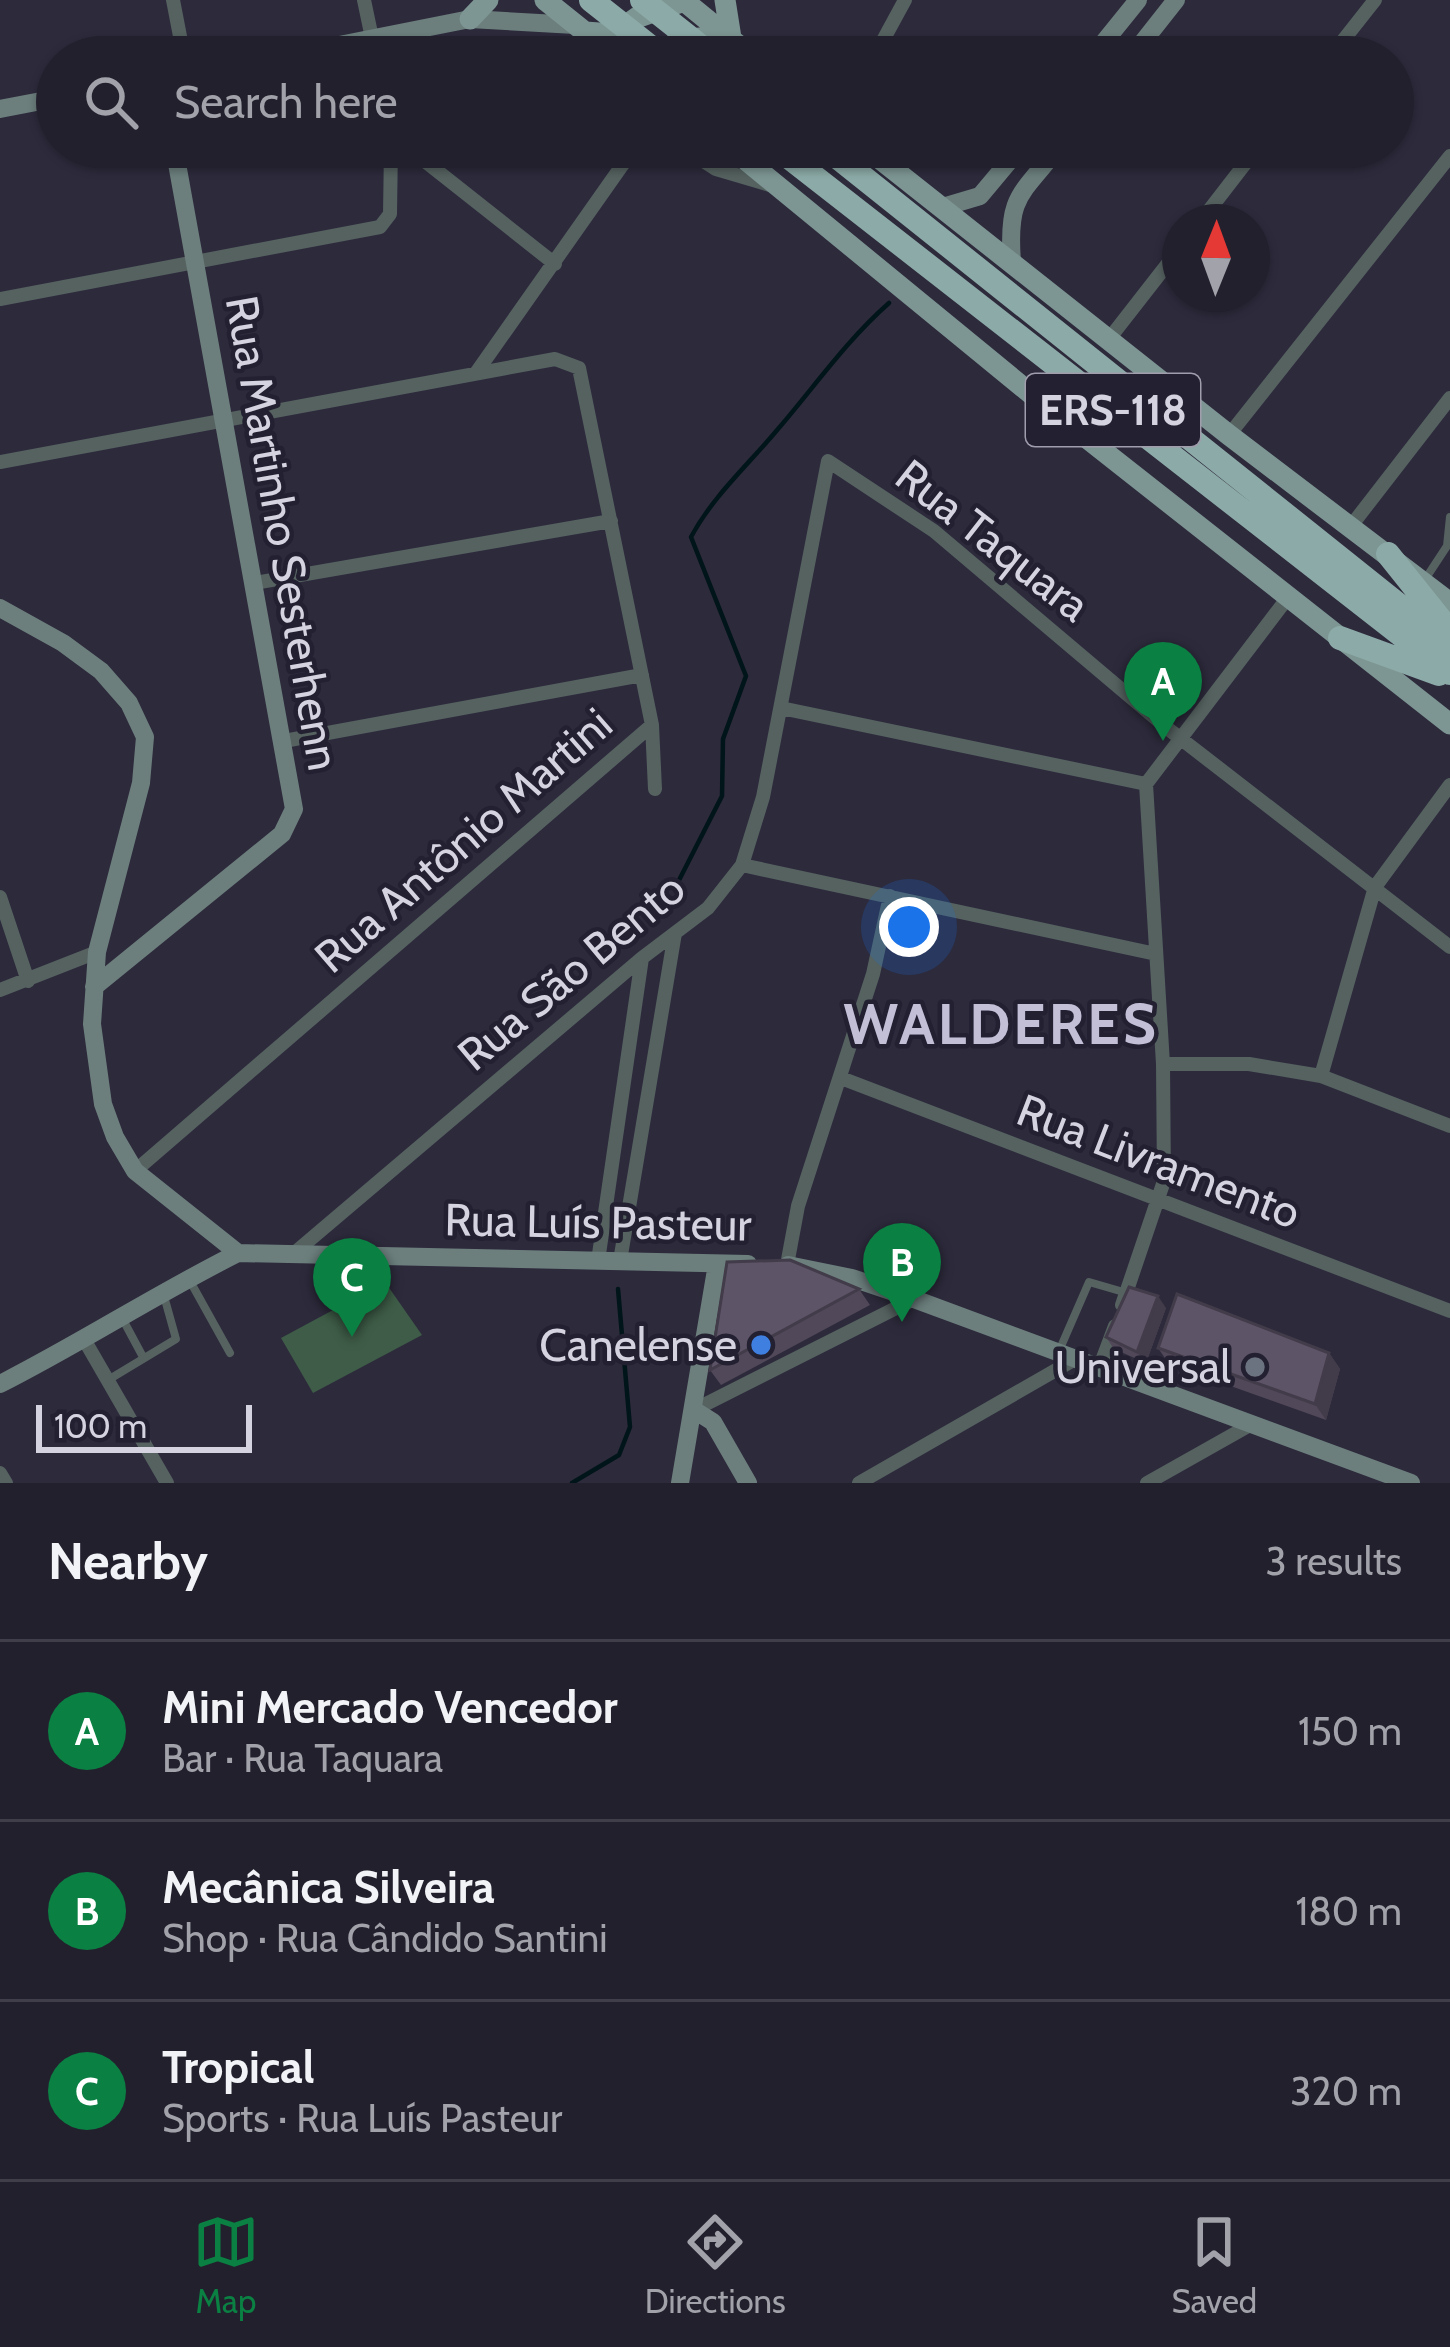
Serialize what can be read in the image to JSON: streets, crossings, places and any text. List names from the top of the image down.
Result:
{
  "streets": {
    "highway": ["ERS-118"],
    "main road": ["Rua Martinho Sesterhenn", "Rua Luís Pasteur"],
    "street": [
      "Rua Taquara",
      "Rua Antônio Martini",
      "Rua São Bento",
      "Rua Livramento"
    ]
  },
  "crossings": [
    ["Rua Taquara", "Rua São Bento"],
    ["Rua São Bento", "Rua Luís Pasteur"]
  ],
  "districts": ["WALDERES"],
  "places": ["Canelense", "Universal"],
  "scale_bar": "100 m",
  "north": "top",
  "page": {
    "search": "Search here",
    "pins": ["A", "B", "C"],
    "scale": "100 m",
    "heading": ["Nearby", "3 results"],
    "list": [
      {
        "mark": "A",
        "name": "Mini Mercado Vencedor",
        "note": "Bar · Rua Taquara",
        "value": "150 m"
      },
      {
        "mark": "B",
        "name": "Mecânica Silveira",
        "note": "Shop · Rua Cândido Santini",
        "value": "180 m"
      },
      {
        "mark": "C",
        "name": "Tropical",
        "note": "Sports · Rua Luís Pasteur",
        "value": "320 m"
      }
    ],
    "nav": ["Map", "Directions", "Saved"]
  }
}
